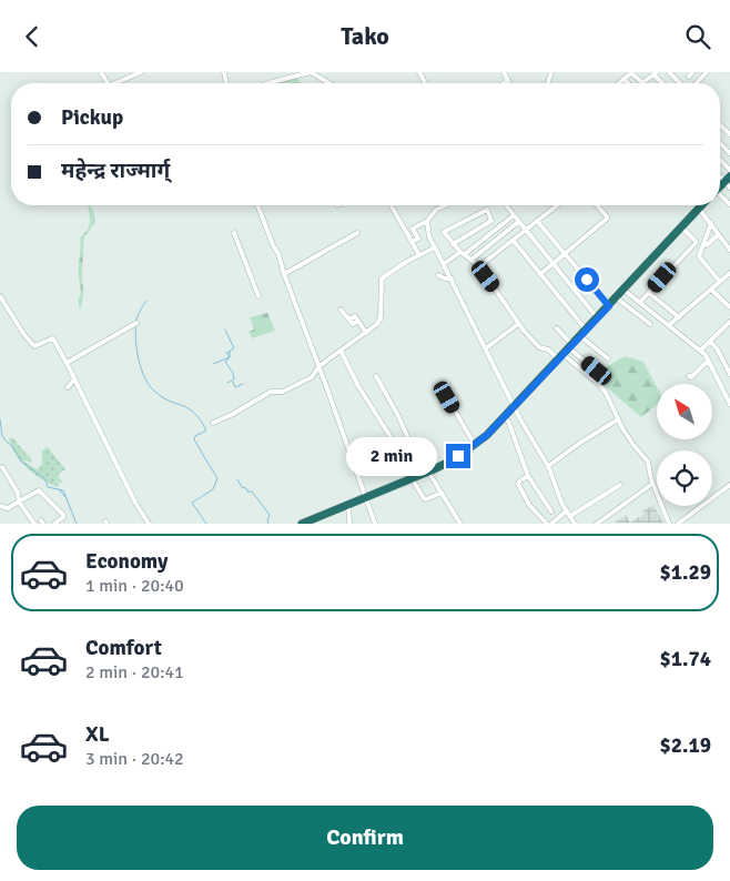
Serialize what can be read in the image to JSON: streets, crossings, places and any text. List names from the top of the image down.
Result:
{
  "north": "top left",
  "page": {
    "header": "Tako",
    "banner": ["Pickup", "महेन्द्र राज्मार्ग्"],
    "bubble": "2 min",
    "list": [
      {
        "name": "Economy",
        "note": "1 min · 20:40",
        "value": "$1.29"
      },
      {
        "name": "Comfort",
        "note": "2 min · 20:41",
        "value": "$1.74"
      },
      {
        "name": "XL",
        "note": "3 min · 20:42",
        "value": "$2.19"
      }
    ],
    "buttons": "Confirm"
  }
}
